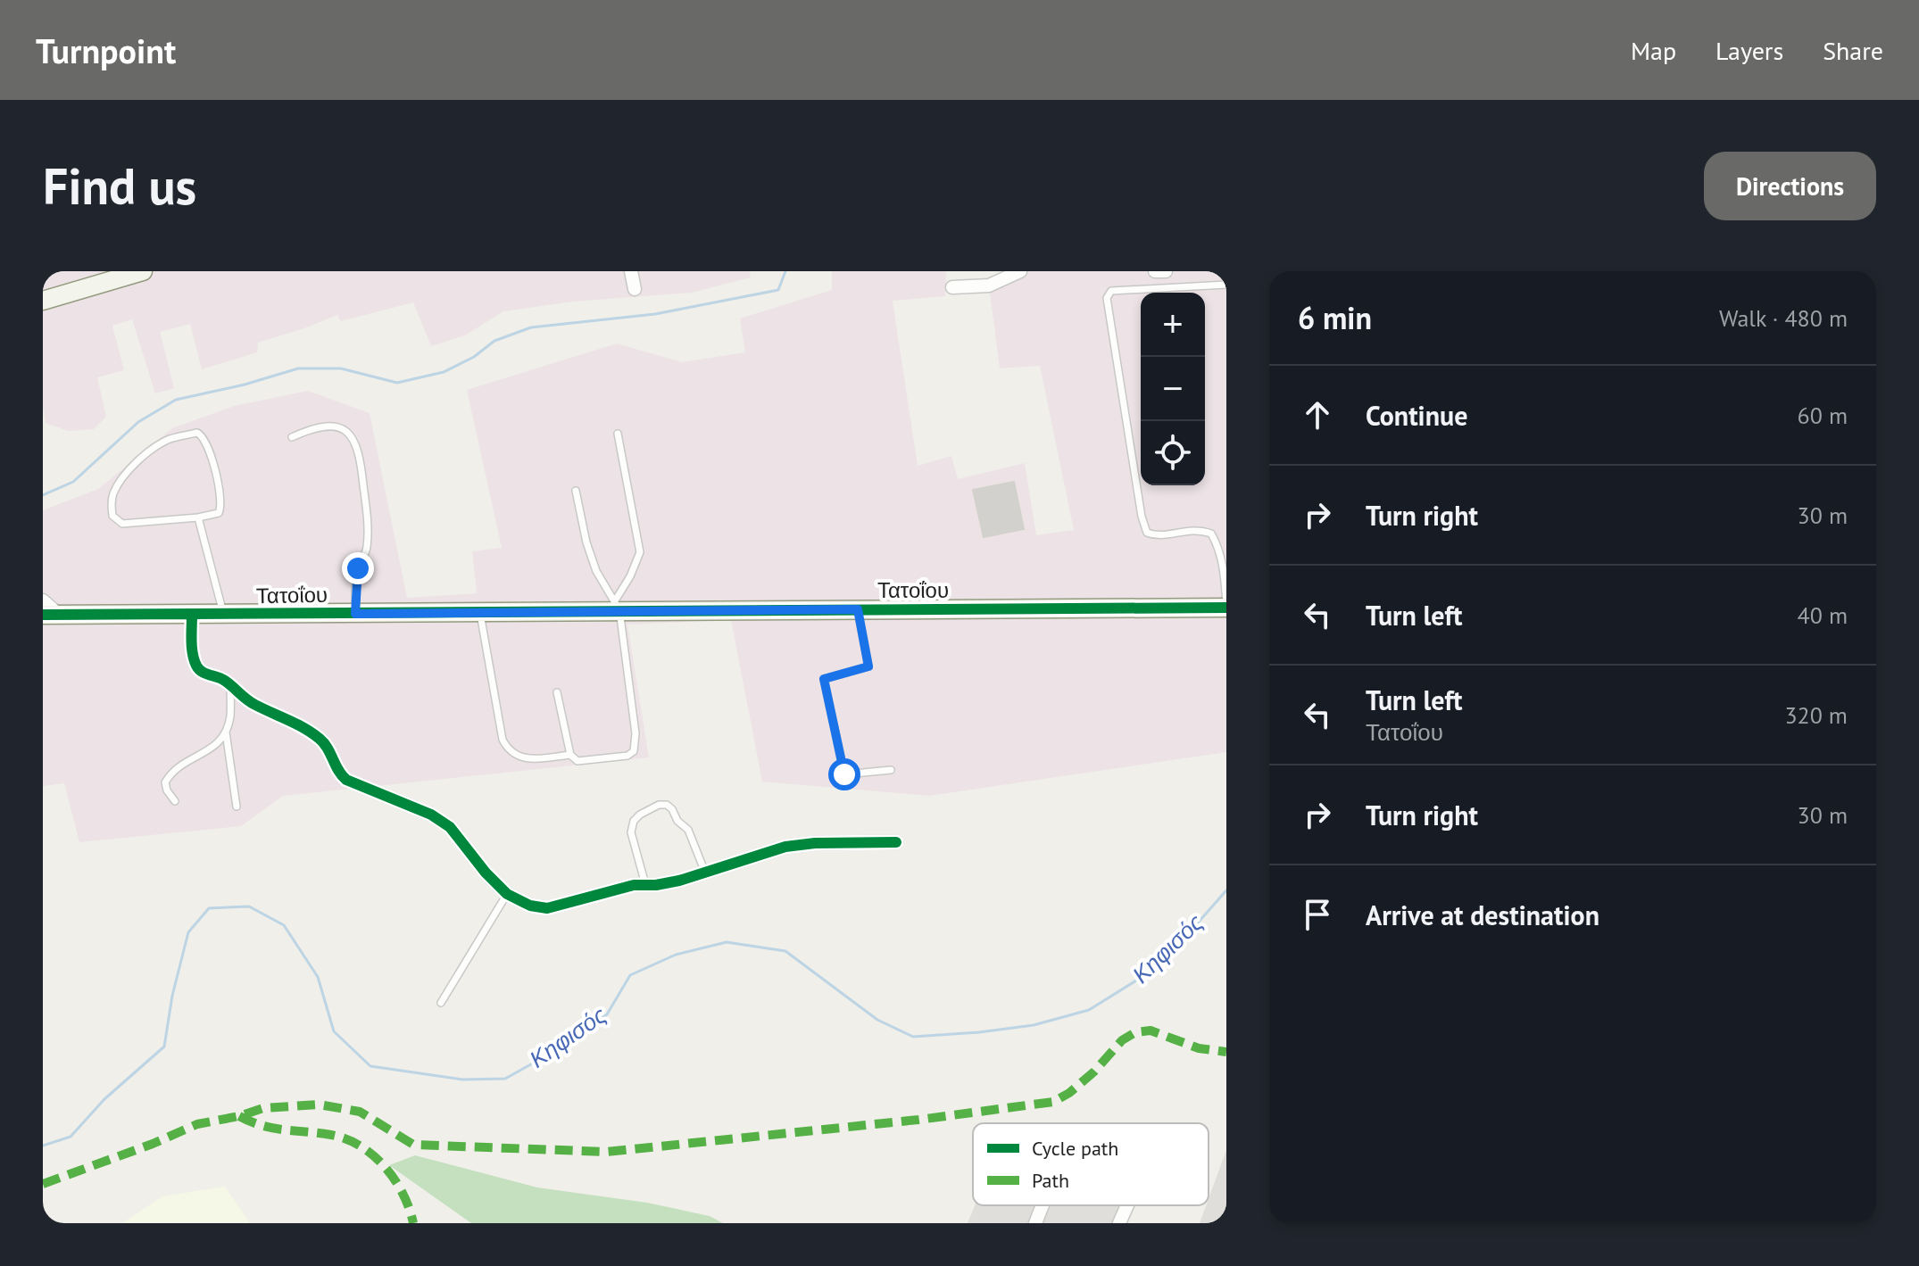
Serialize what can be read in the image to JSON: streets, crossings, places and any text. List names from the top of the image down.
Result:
{
  "streets": {
    "street": ["Τατοΐου"]
  },
  "water": ["Κηφισός"],
  "legend": ["Cycle path", "Path"],
  "page": {
    "header": "Turnpoint",
    "nav": ["Map", "Layers", "Share"],
    "buttons": "Directions",
    "title": "Find us",
    "heading": ["6 min", "Walk · 480 m"],
    "map_buttons": ["+", "−"],
    "list": [
      ["Continue", "60 m"],
      ["Turn right", "30 m"],
      ["Turn left", "40 m"],
      ["Turn left", "Τατοΐου", "320 m"],
      ["Turn right", "30 m"],
      "Arrive at destination"
    ]
  }
}
